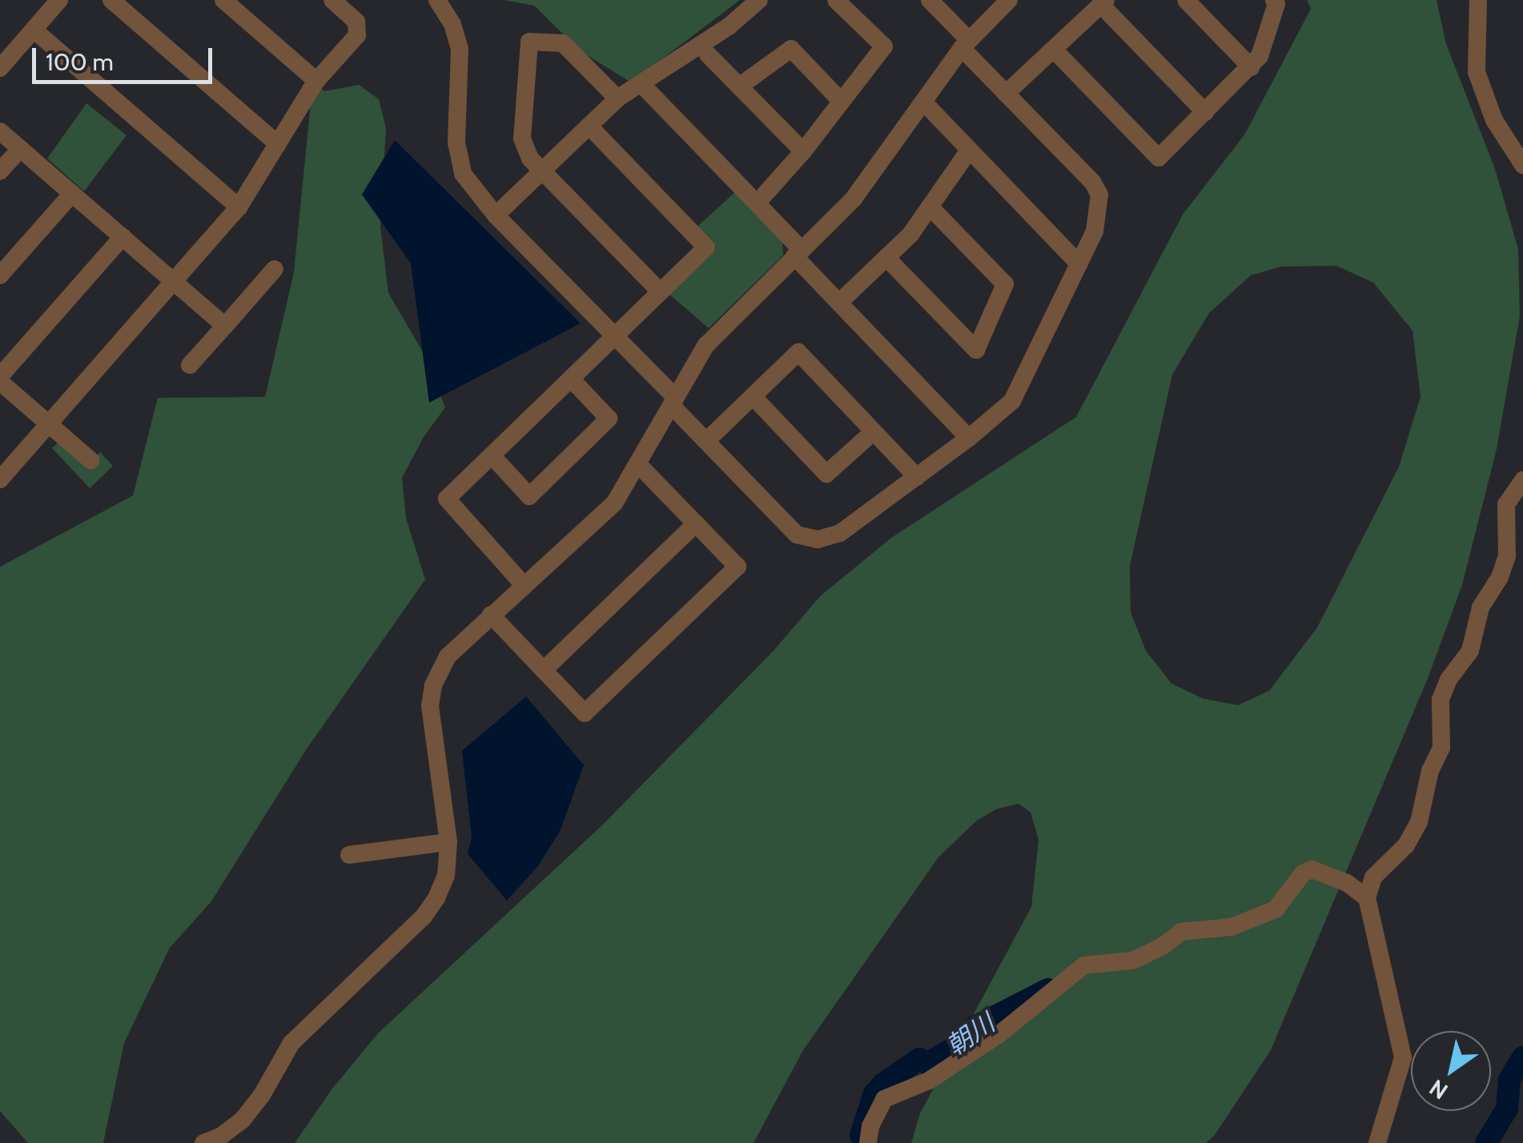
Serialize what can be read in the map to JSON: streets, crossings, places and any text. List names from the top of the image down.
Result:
{
  "water": ["朝川"],
  "scale_bar": "100 m",
  "north": "bottom left"
}
